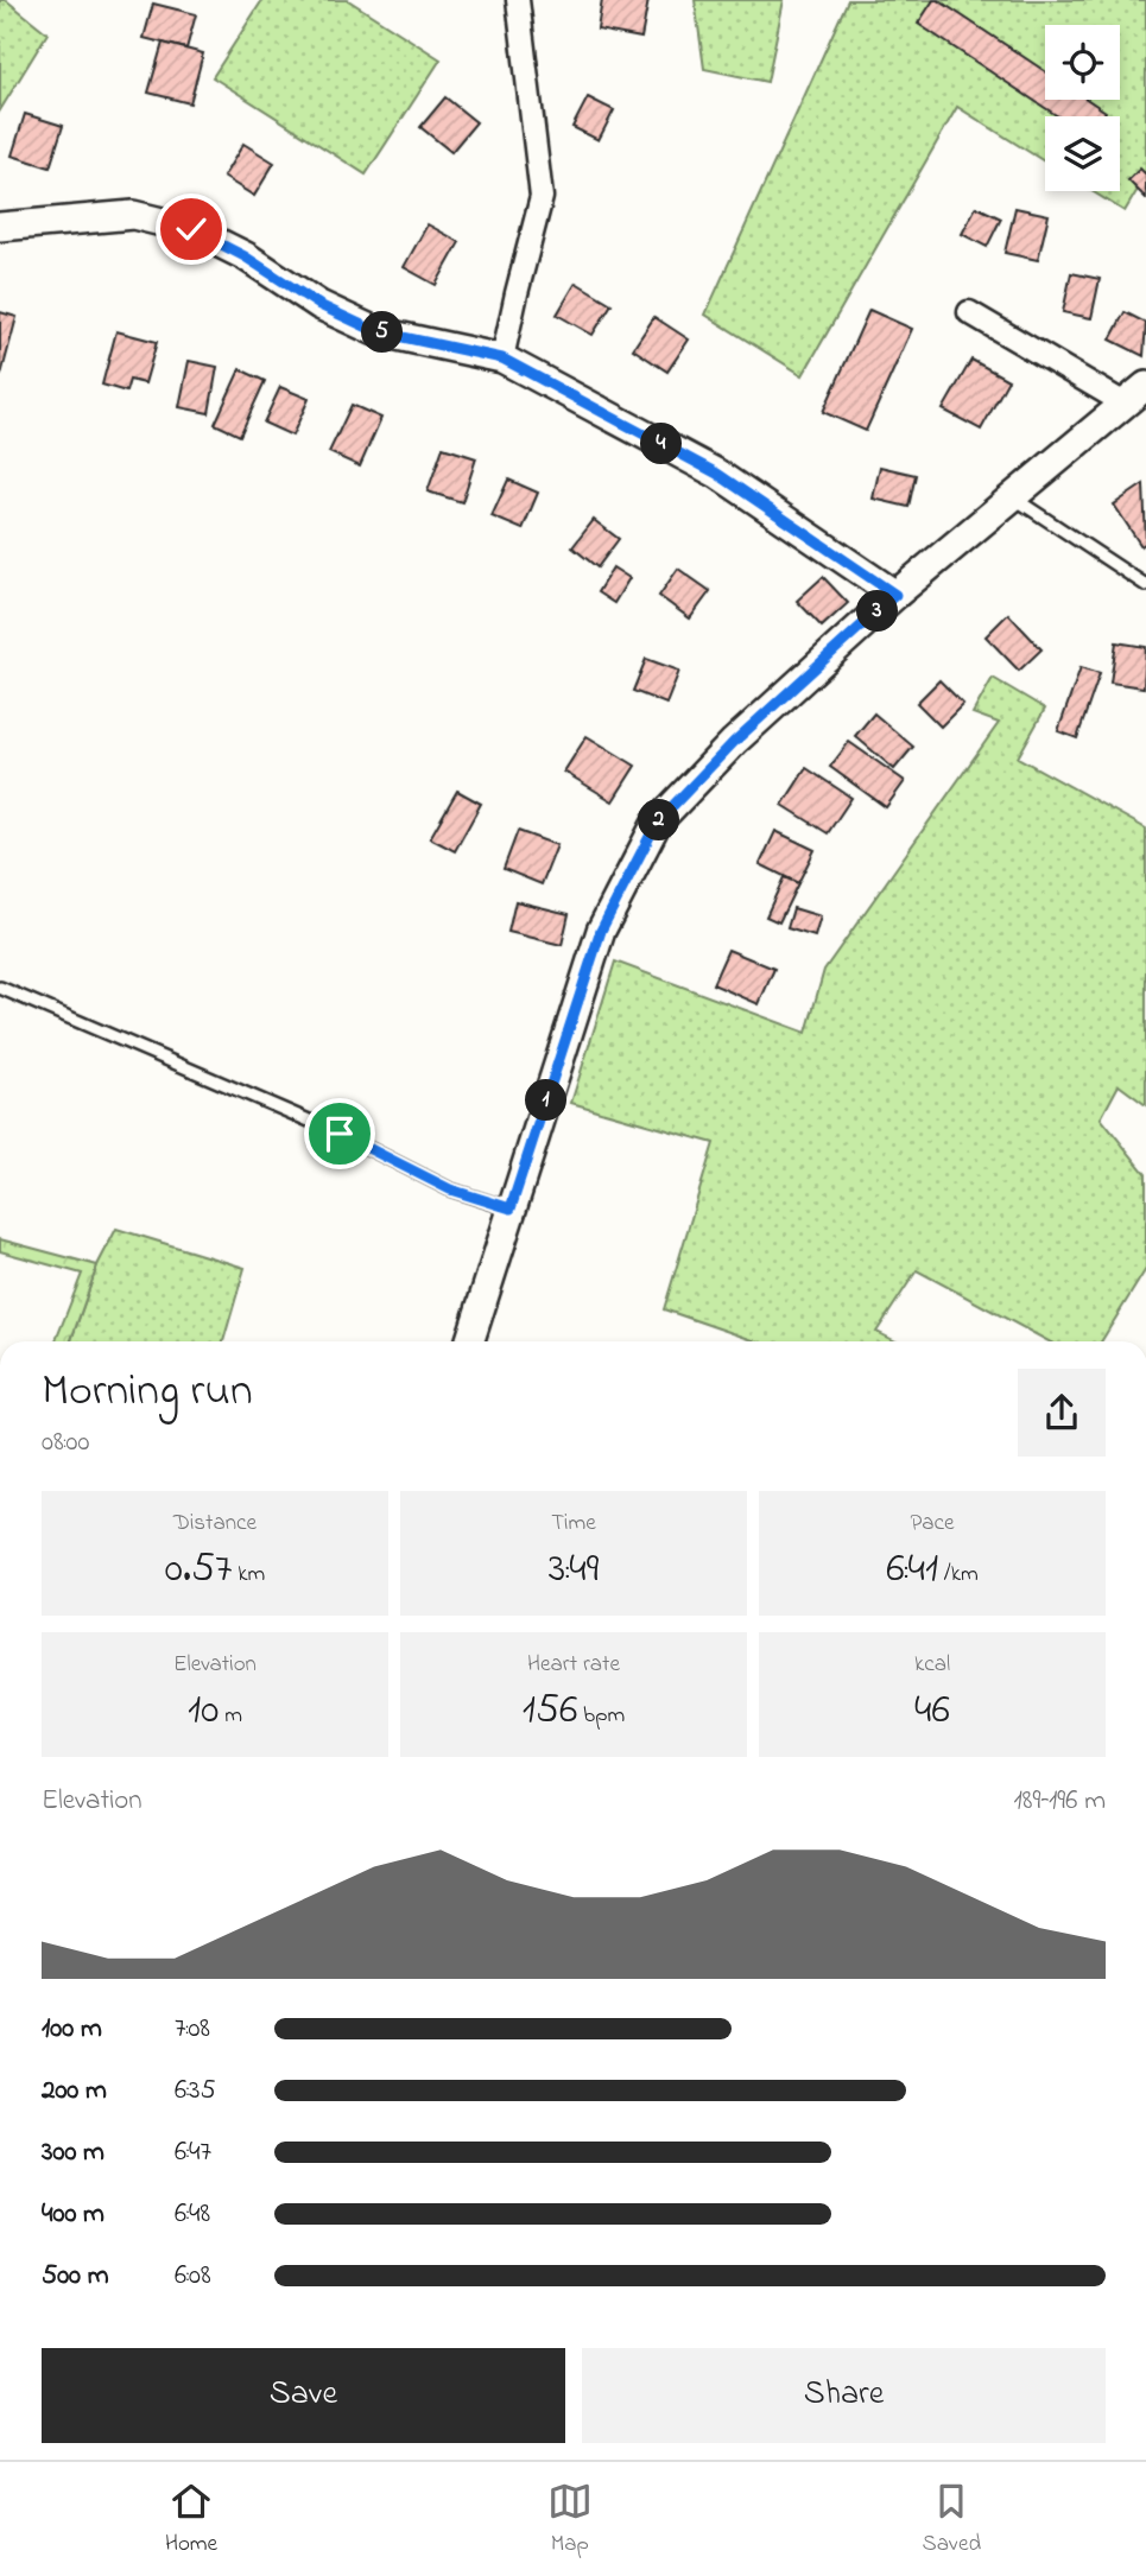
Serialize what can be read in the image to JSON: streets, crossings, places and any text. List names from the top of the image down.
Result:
{
  "page": {
    "pins": [
      "5",
      "4",
      "3",
      "2",
      "1"
    ],
    "heading": ["Morning run", "08:00"],
    "stats": [
      ["Distance", "0.57 km"],
      ["Time", "3:49"],
      ["Pace", "6:41 /km"],
      ["Elevation", "10 m"],
      ["Heart rate", "156 bpm"],
      ["kcal", "46"]
    ],
    "chart": ["Elevation", "189–196 m"],
    "list": [
      {
        "name": "100 m",
        "note": "7:08"
      },
      {
        "name": "200 m",
        "note": "6:35"
      },
      {
        "name": "300 m",
        "note": "6:47"
      },
      {
        "name": "400 m",
        "note": "6:48"
      },
      {
        "name": "500 m",
        "note": "6:08"
      }
    ],
    "buttons": ["Save", "Share"],
    "tabs": ["Home", "Map", "Saved"]
  }
}
